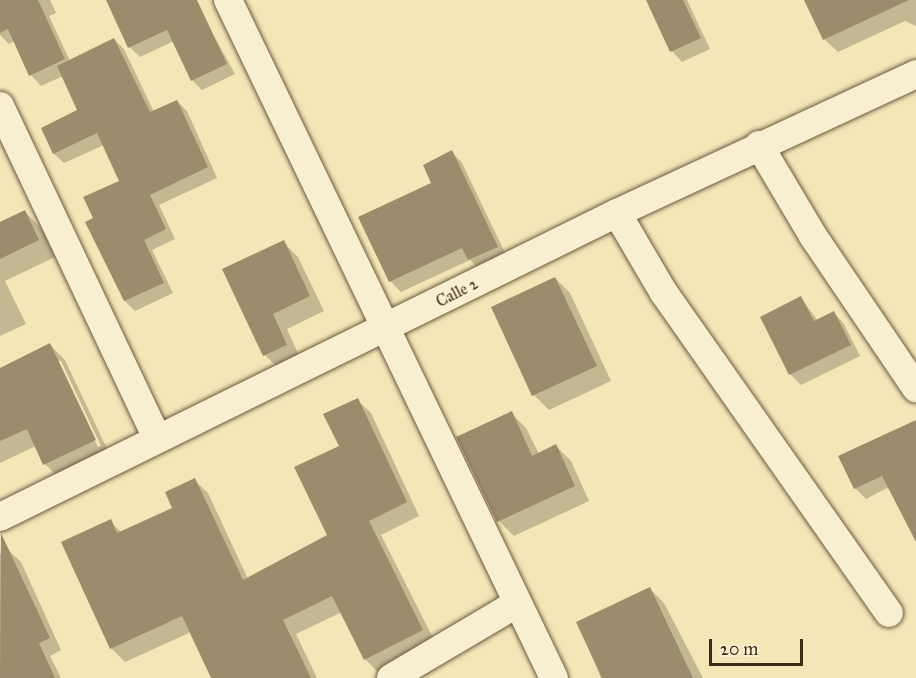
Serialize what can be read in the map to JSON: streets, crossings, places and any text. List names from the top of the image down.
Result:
{
  "streets": {
    "street": ["Calle 2"]
  },
  "scale_bar": "20 m"
}
